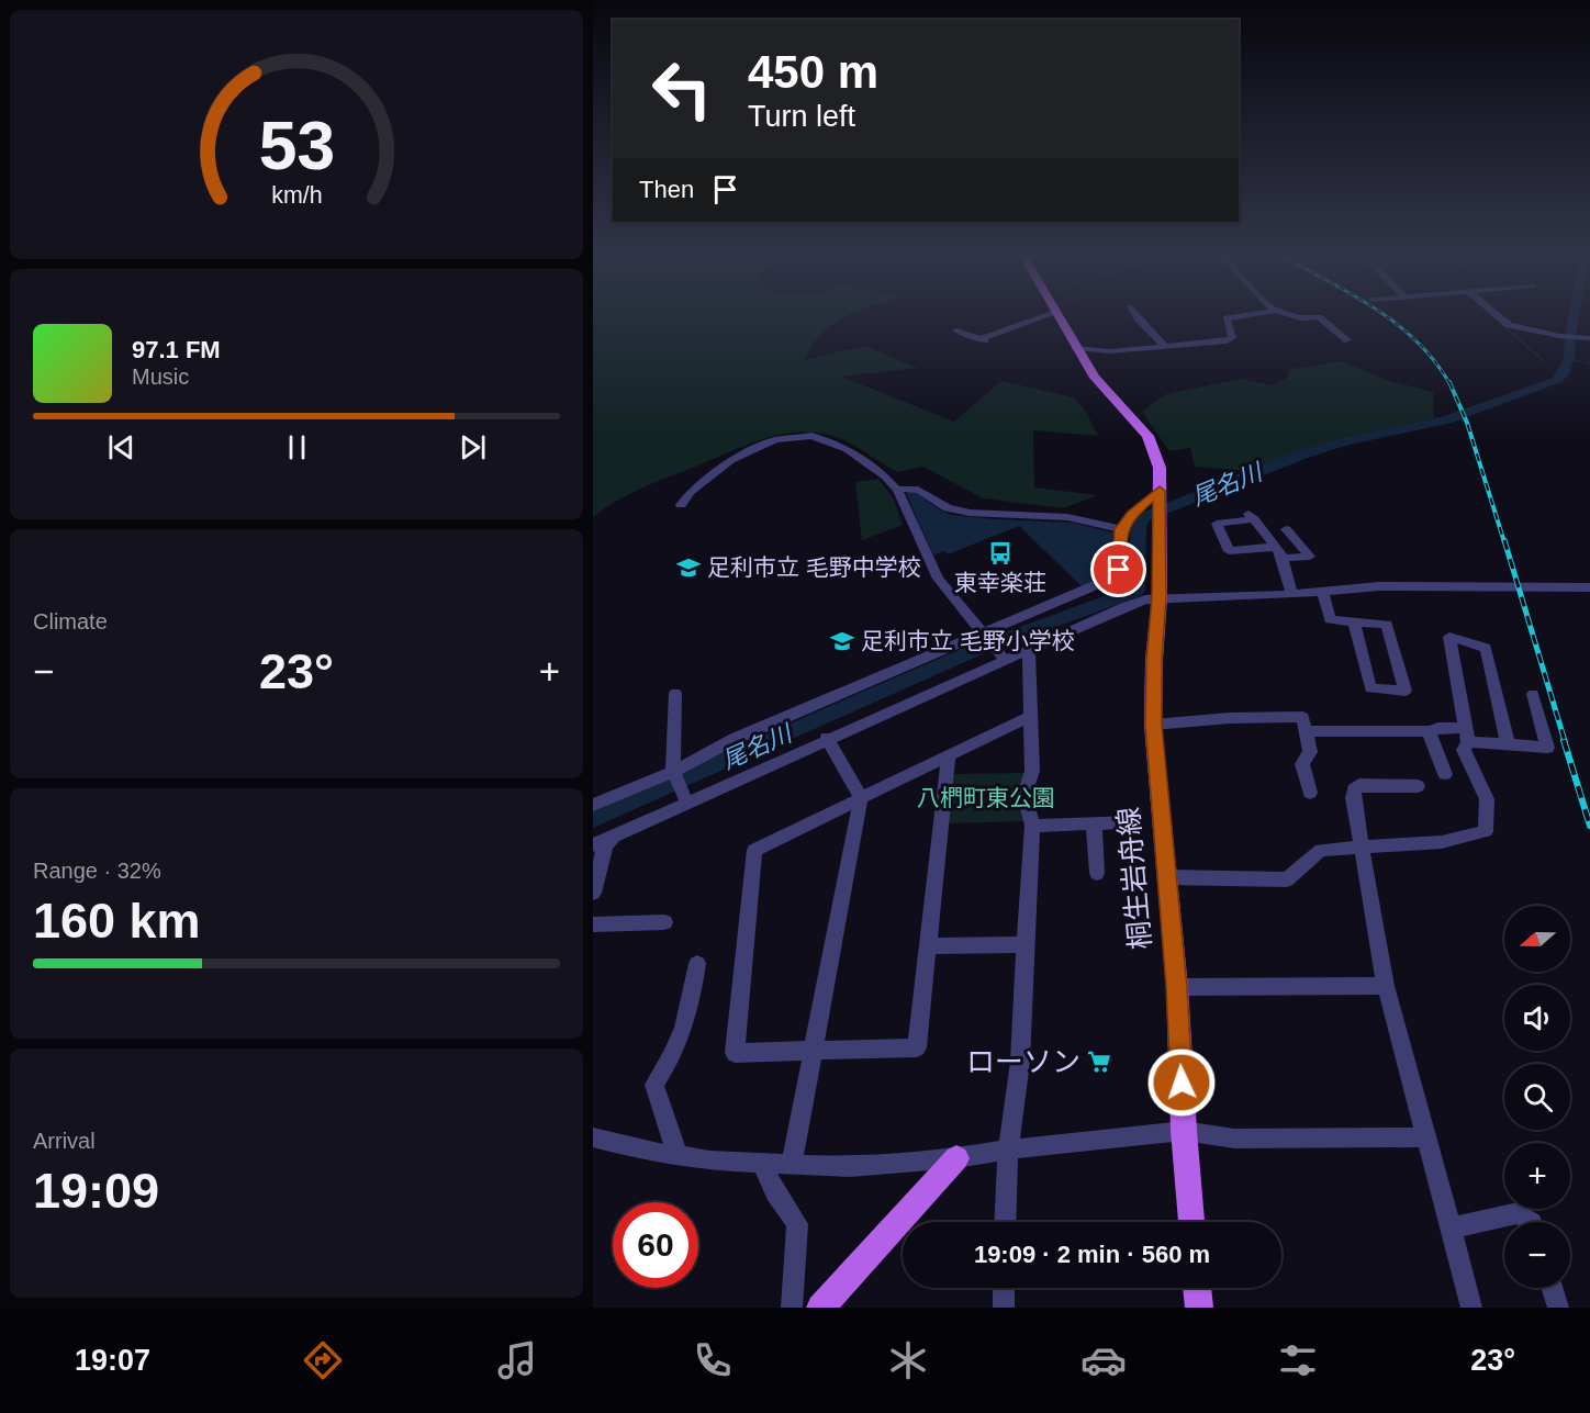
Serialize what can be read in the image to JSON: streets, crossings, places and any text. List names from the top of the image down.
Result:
{
  "streets": {
    "main road": ["桐生岩舟線"]
  },
  "water": ["尾名川"],
  "parks": ["八椚町東公園"],
  "places": {
    "bus stop": ["東幸楽荘"],
    "school or university": ["足利市立 毛野中学校", "足利市立 毛野小学校"],
    "supermarket": ["ローソン"]
  },
  "north": "left",
  "page": {
    "turn": ["450 m", "Turn left"],
    "then": "Then",
    "song": ["97.1 FM", "Music"],
    "tile": [
      "Climate",
      ["Range · 32%", "160 km"],
      ["Arrival", "19:09"]
    ],
    "heat": ["−", "23°", "+"],
    "map_buttons": ["+", "−"],
    "limit": "60",
    "trip": "19:09 · 2 min · 560 m",
    "tabs": ["19:07", "23°"],
    "gauge": ["53", "km/h"]
  }
}
